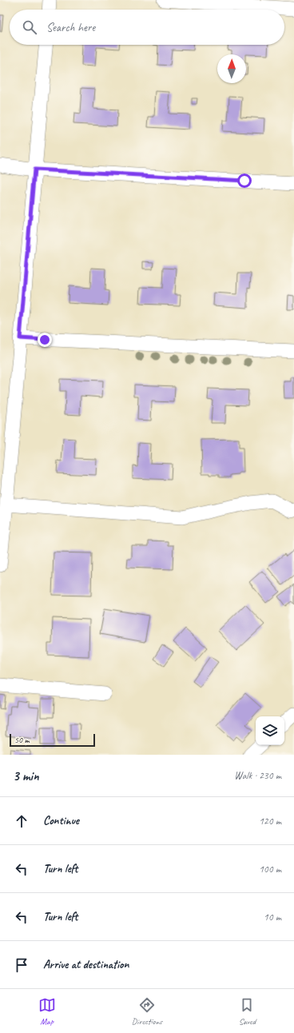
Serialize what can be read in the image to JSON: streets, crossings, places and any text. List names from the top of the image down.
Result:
{
  "scale_bar": "50 m",
  "north": "top",
  "page": {
    "search": "Search here",
    "scale": "50 m",
    "heading": ["3 min", "Walk · 230 m"],
    "list": [
      ["Continue", "120 m"],
      ["Turn left", "100 m"],
      ["Turn left", "10 m"],
      "Arrive at destination"
    ],
    "nav": ["Map", "Directions", "Saved"]
  }
}
